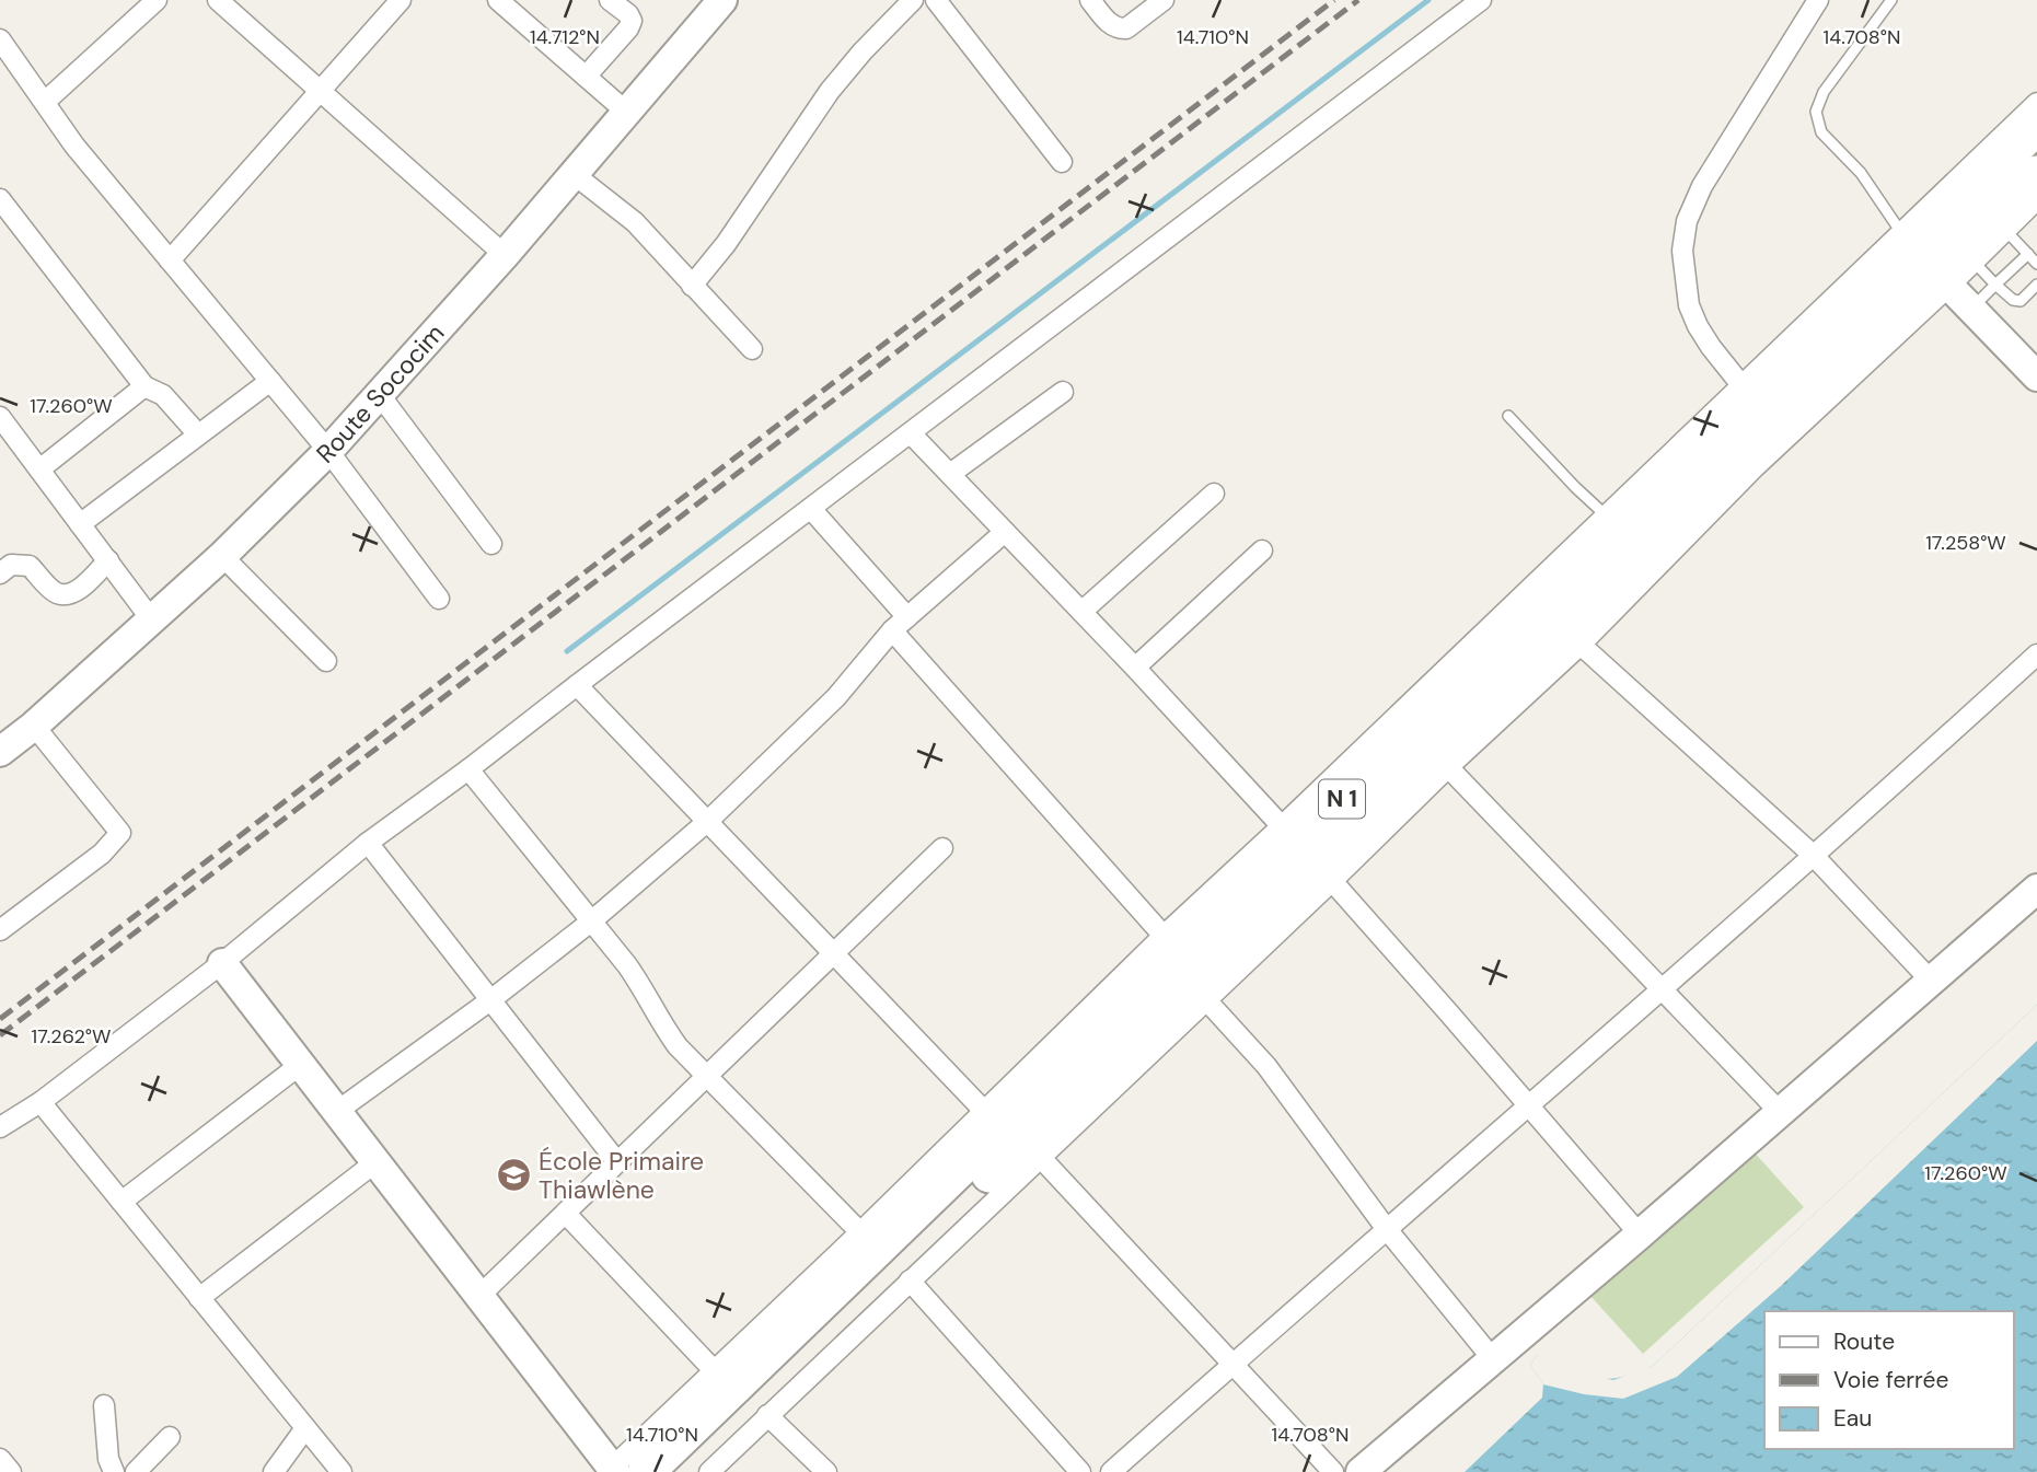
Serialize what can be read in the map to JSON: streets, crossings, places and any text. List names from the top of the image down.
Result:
{
  "streets": {
    "highway": ["N 1"],
    "street": ["Route Sococim"]
  },
  "places": {
    "school or university": ["École Primaire Thiawlène"]
  },
  "legend": ["Route", "Voie ferrée", "Eau"],
  "coordinates": [
    "14.712°N",
    "14.710°N",
    "14.708°N",
    "17.260°W",
    "17.258°W",
    "17.262°W"
  ]
}
